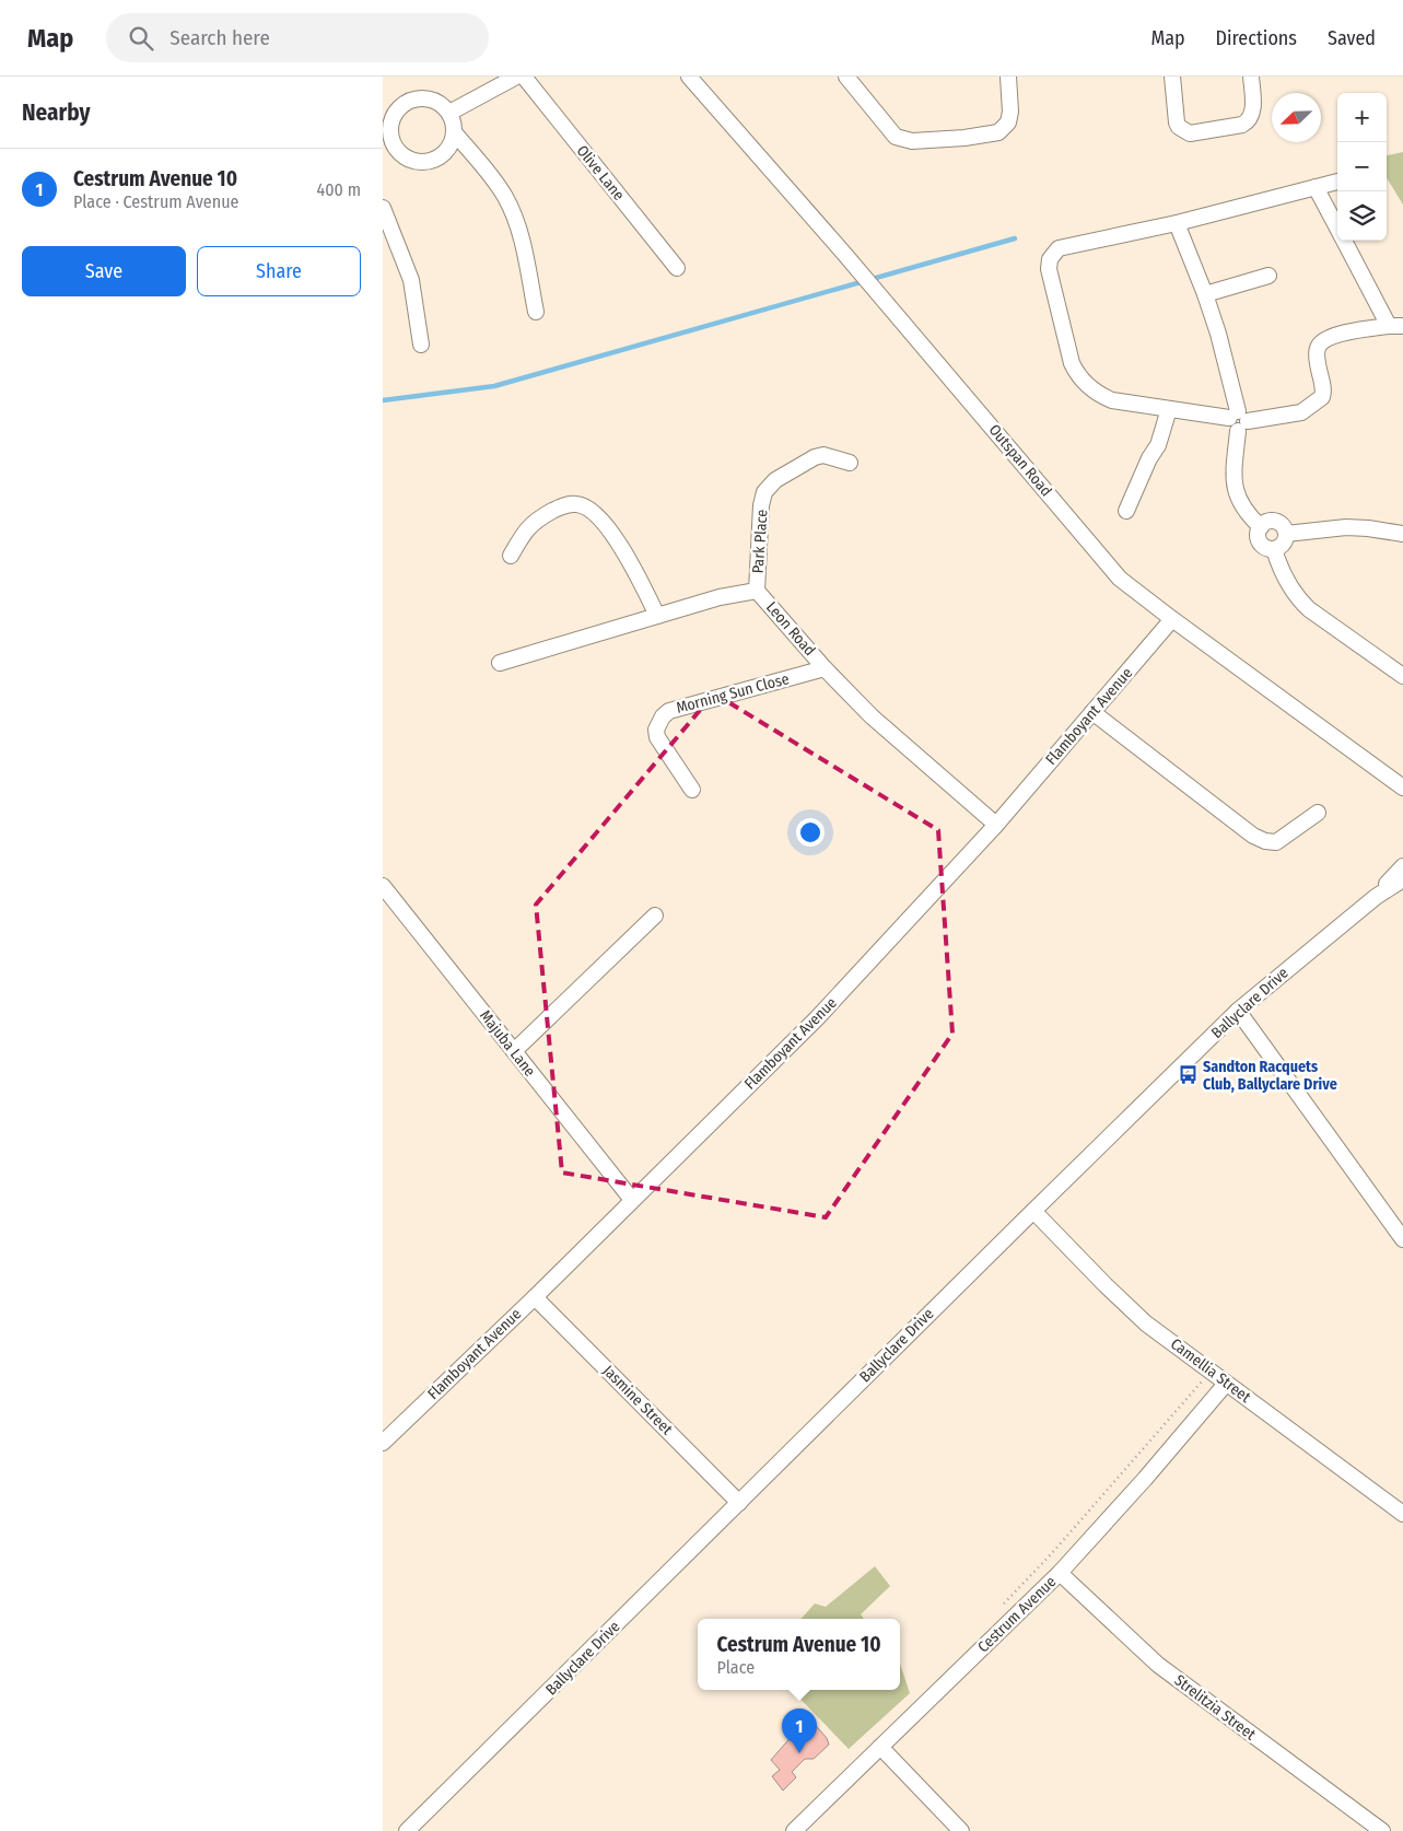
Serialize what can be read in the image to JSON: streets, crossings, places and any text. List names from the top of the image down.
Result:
{
  "streets": {
    "street": [
      "Olive Lane",
      "Outspan Road",
      "Park Place",
      "Leon Road",
      "Morning Sun Close",
      "Flamboyant Avenue",
      "Ballyclare Drive",
      "Majuba Lane",
      "Camellia Street",
      "Jasmine Street",
      "Cestrum Avenue",
      "Strelitzia Street"
    ]
  },
  "crossings": [
    ["Outspan Road", "Flamboyant Avenue"],
    ["Park Place", "Leon Road"],
    ["Leon Road", "Morning Sun Close"],
    ["Leon Road", "Flamboyant Avenue"],
    ["Flamboyant Avenue", "Majuba Lane"],
    ["Flamboyant Avenue", "Jasmine Street"],
    ["Ballyclare Drive", "Camellia Street"],
    ["Ballyclare Drive", "Jasmine Street"],
    ["Camellia Street", "Cestrum Avenue"],
    ["Cestrum Avenue", "Strelitzia Street"]
  ],
  "places": {
    "bus stop": ["Sandton Racquets Club, Ballyclare Drive"]
  },
  "north": "bottom left",
  "page": {
    "header": "Map",
    "search": "Search here",
    "nav": ["Map", "Directions", "Saved"],
    "heading": "Nearby",
    "map_buttons": ["+", "−"],
    "list": [
      {
        "mark": "1",
        "name": "Cestrum Avenue 10",
        "note": "Place · Cestrum Avenue",
        "value": "400 m"
      }
    ],
    "buttons": ["Save", "Share"],
    "popup": ["Cestrum Avenue 10", "Place"],
    "pins": "1"
  }
}
